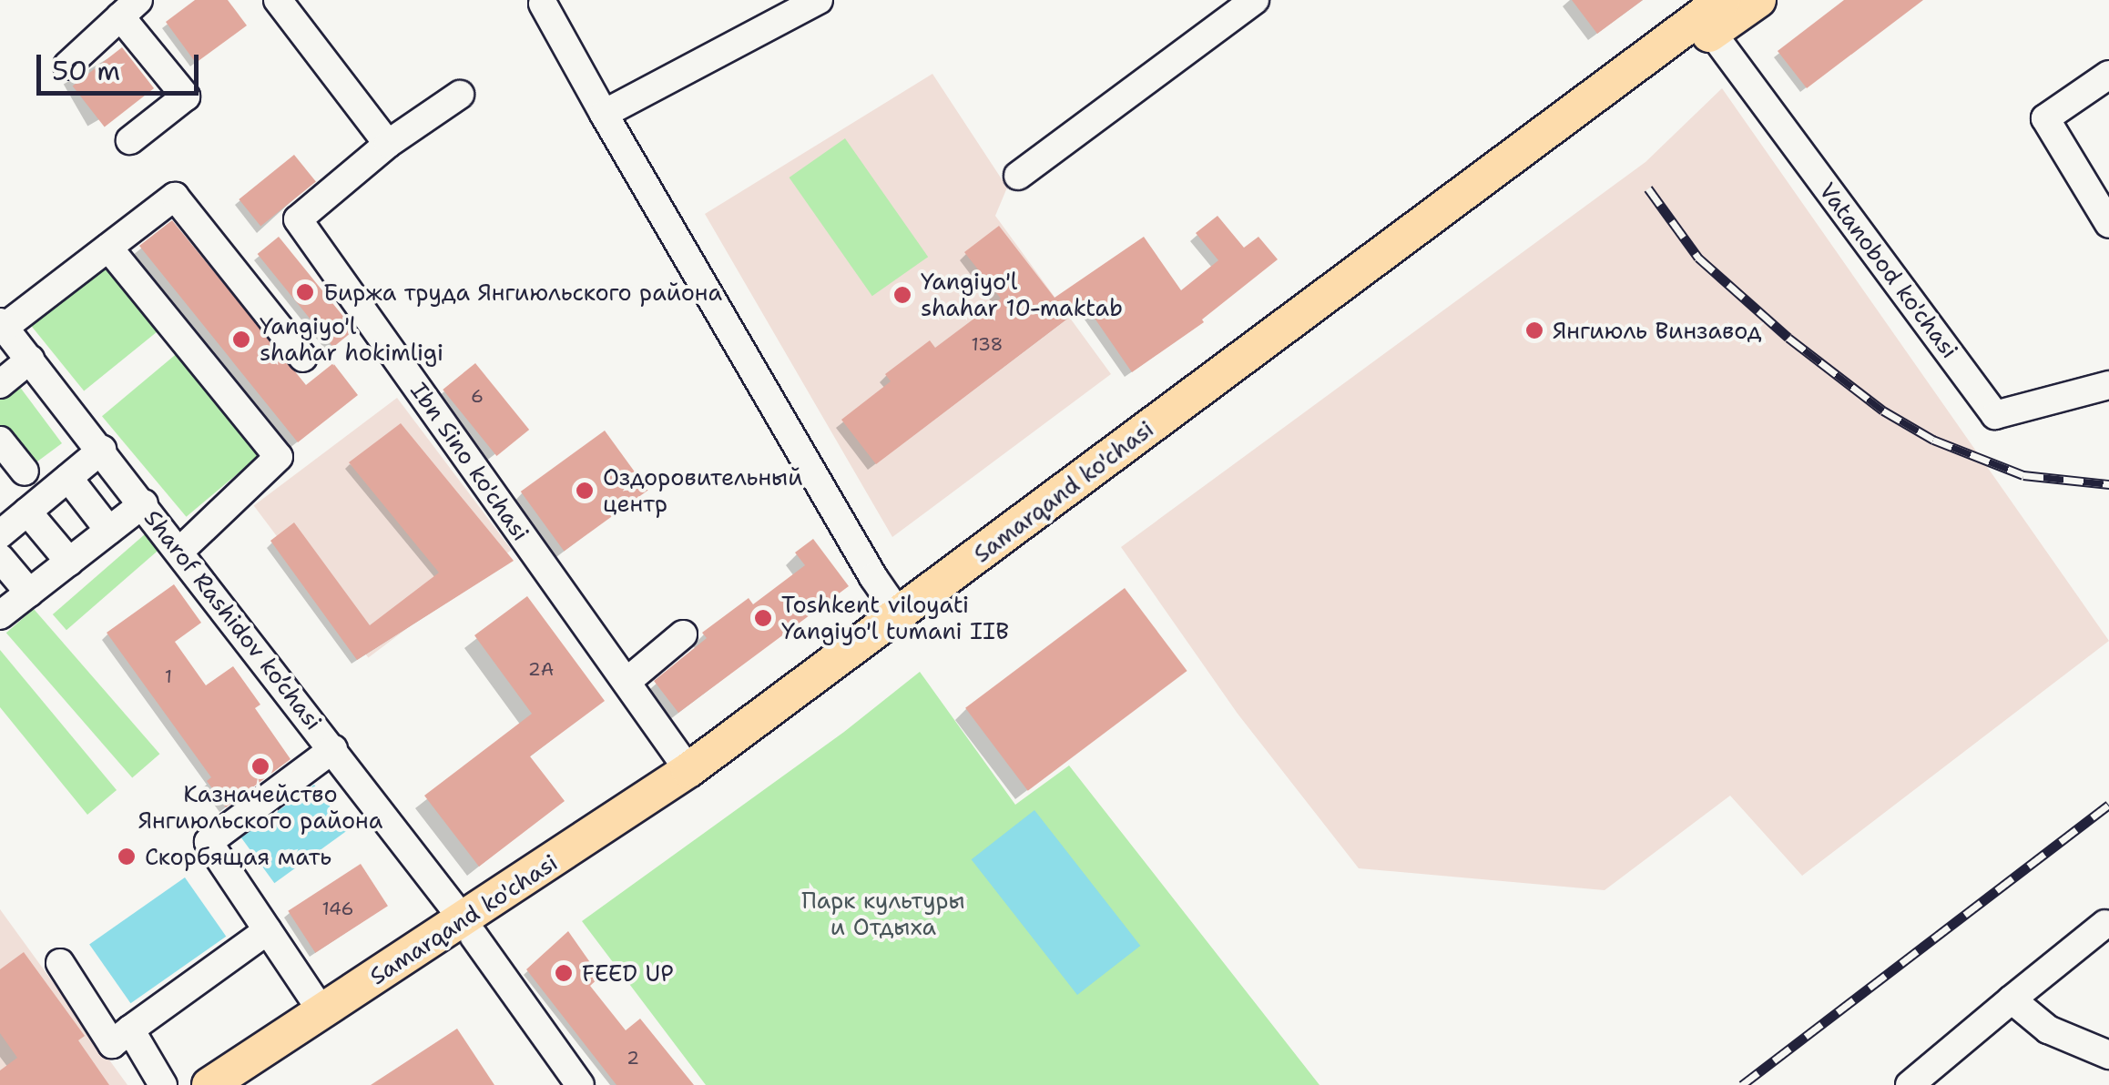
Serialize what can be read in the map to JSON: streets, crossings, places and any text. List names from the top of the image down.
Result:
{
  "streets": {
    "main road": ["Samarqand ko'chasi"],
    "street": ["Vatanobod ko'chasi", "Ibn Sino ko'chasi", "Sharof Rashidov ko’chasi"]
  },
  "crossings": [
    ["Vatanobod ko'chasi", "Samarqand ko'chasi"],
    ["Ibn Sino ko'chasi", "Samarqand ko'chasi"],
    ["Samarqand ko'chasi", "Sharof Rashidov ko’chasi"]
  ],
  "parks": ["Парк культуры и Отдыха"],
  "places": [
    "Биржа труда Янгиюльского района",
    "Yangiyo'l shahar 10-maktab",
    "Янгиюль Винзавод",
    "Yangiyo'l shahar hokimligi",
    "Оздоровительный центр",
    "Toshkent viloyati Yangiyo'l tumani IIB",
    "Казначейство Янгиюльского района",
    "Скорбящая мать",
    "FEED UP"
  ],
  "house_numbers": [
    "138",
    "6",
    "2А",
    "1",
    "146",
    "2"
  ],
  "scale_bar": "50 m"
}
